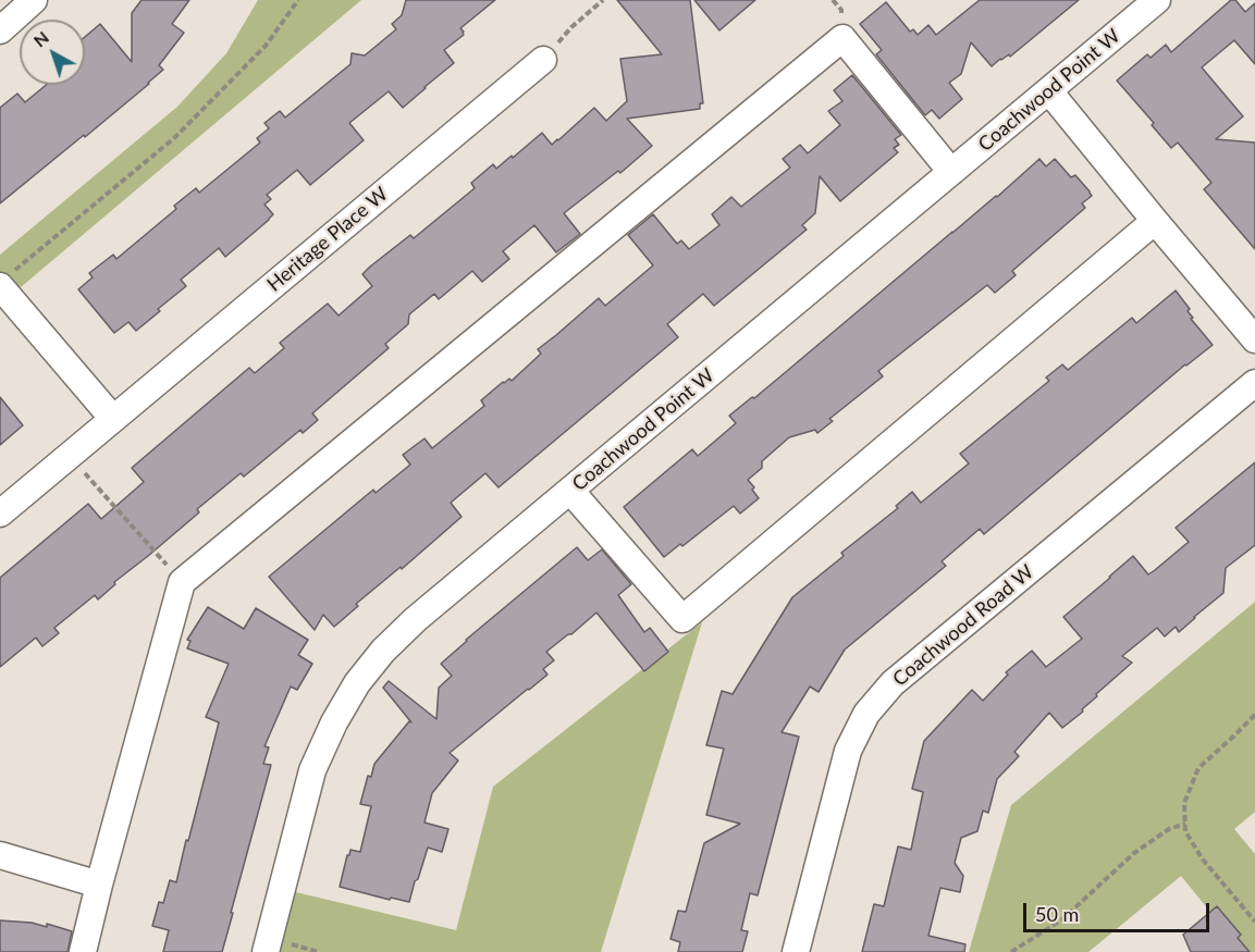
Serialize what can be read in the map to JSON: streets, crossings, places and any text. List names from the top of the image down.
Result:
{
  "streets": {
    "street": ["Coachwood Point W", "Heritage Place W", "Coachwood Road W"]
  },
  "scale_bar": "50 m",
  "north": "top left"
}
